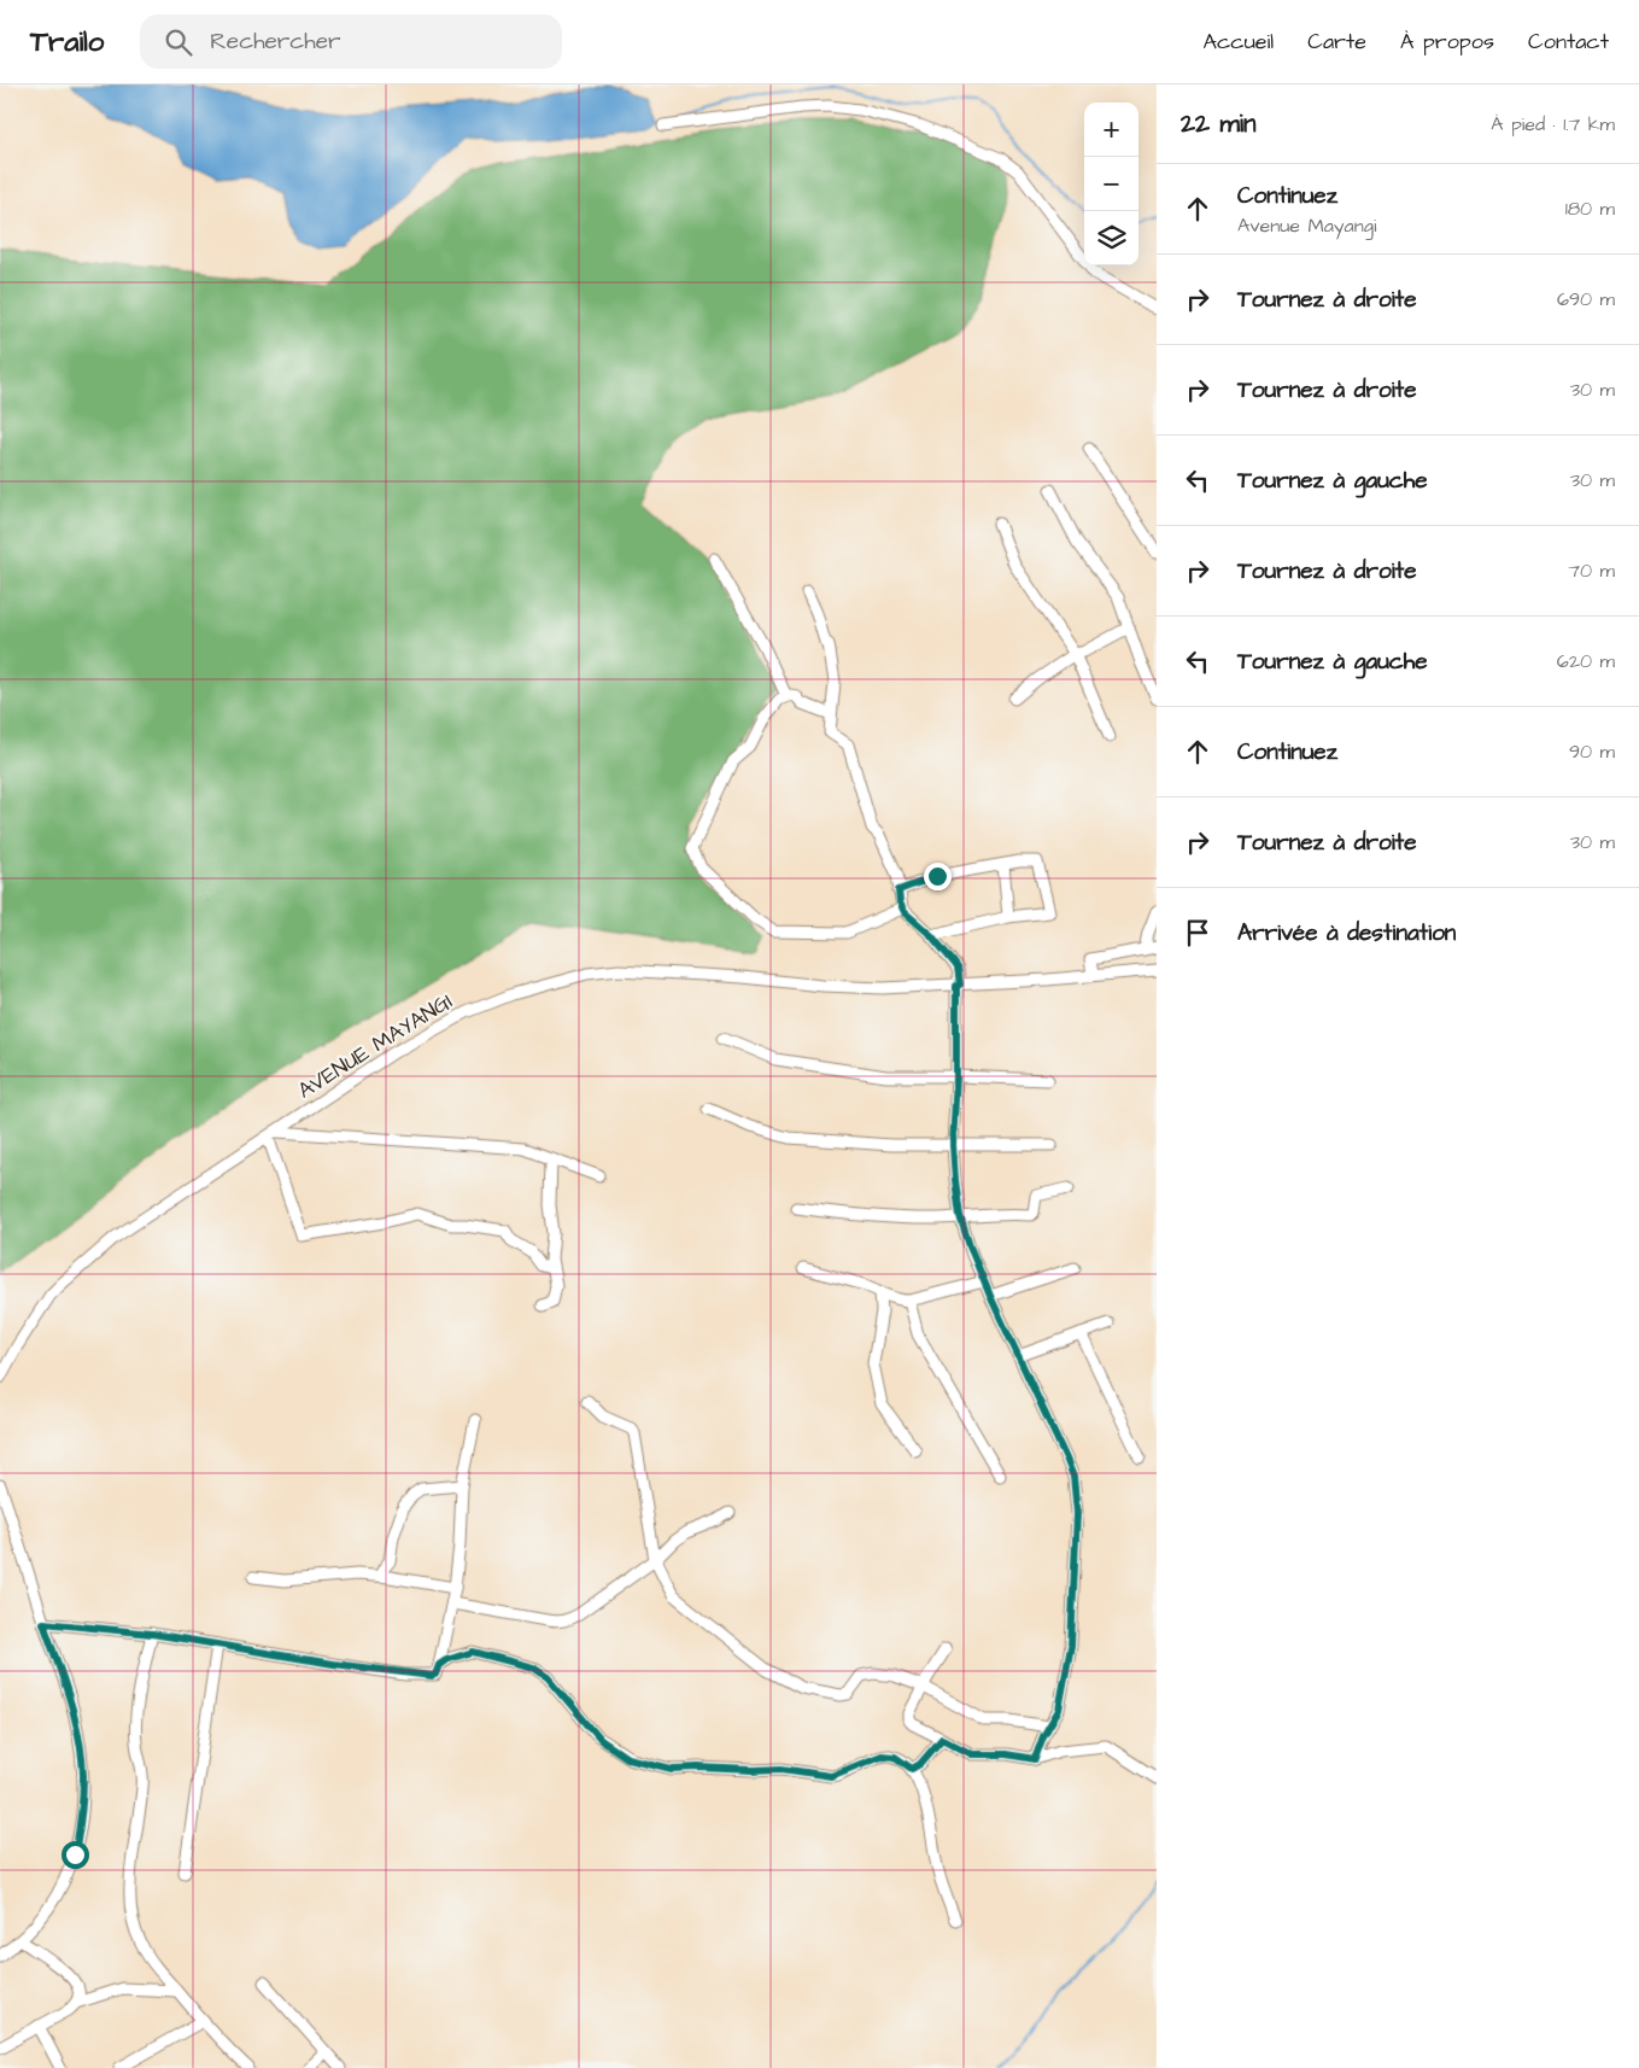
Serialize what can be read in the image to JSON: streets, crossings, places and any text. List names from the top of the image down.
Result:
{
  "streets": {
    "street": ["AVENUE MAYANGI"]
  },
  "page": {
    "header": "Trailo",
    "search": "Rechercher",
    "nav": [
      "Accueil",
      "Carte",
      "À propos",
      "Contact"
    ],
    "heading": ["22 min", "À pied · 1.7 km"],
    "map_buttons": ["+", "−"],
    "list": [
      ["Continuez", "Avenue Mayangi", "180 m"],
      ["Tournez à droite", "690 m"],
      ["Tournez à droite", "30 m"],
      ["Tournez à gauche", "30 m"],
      ["Tournez à droite", "70 m"],
      ["Tournez à gauche", "620 m"],
      ["Continuez", "90 m"],
      ["Tournez à droite", "30 m"],
      "Arrivée à destination"
    ]
  }
}
